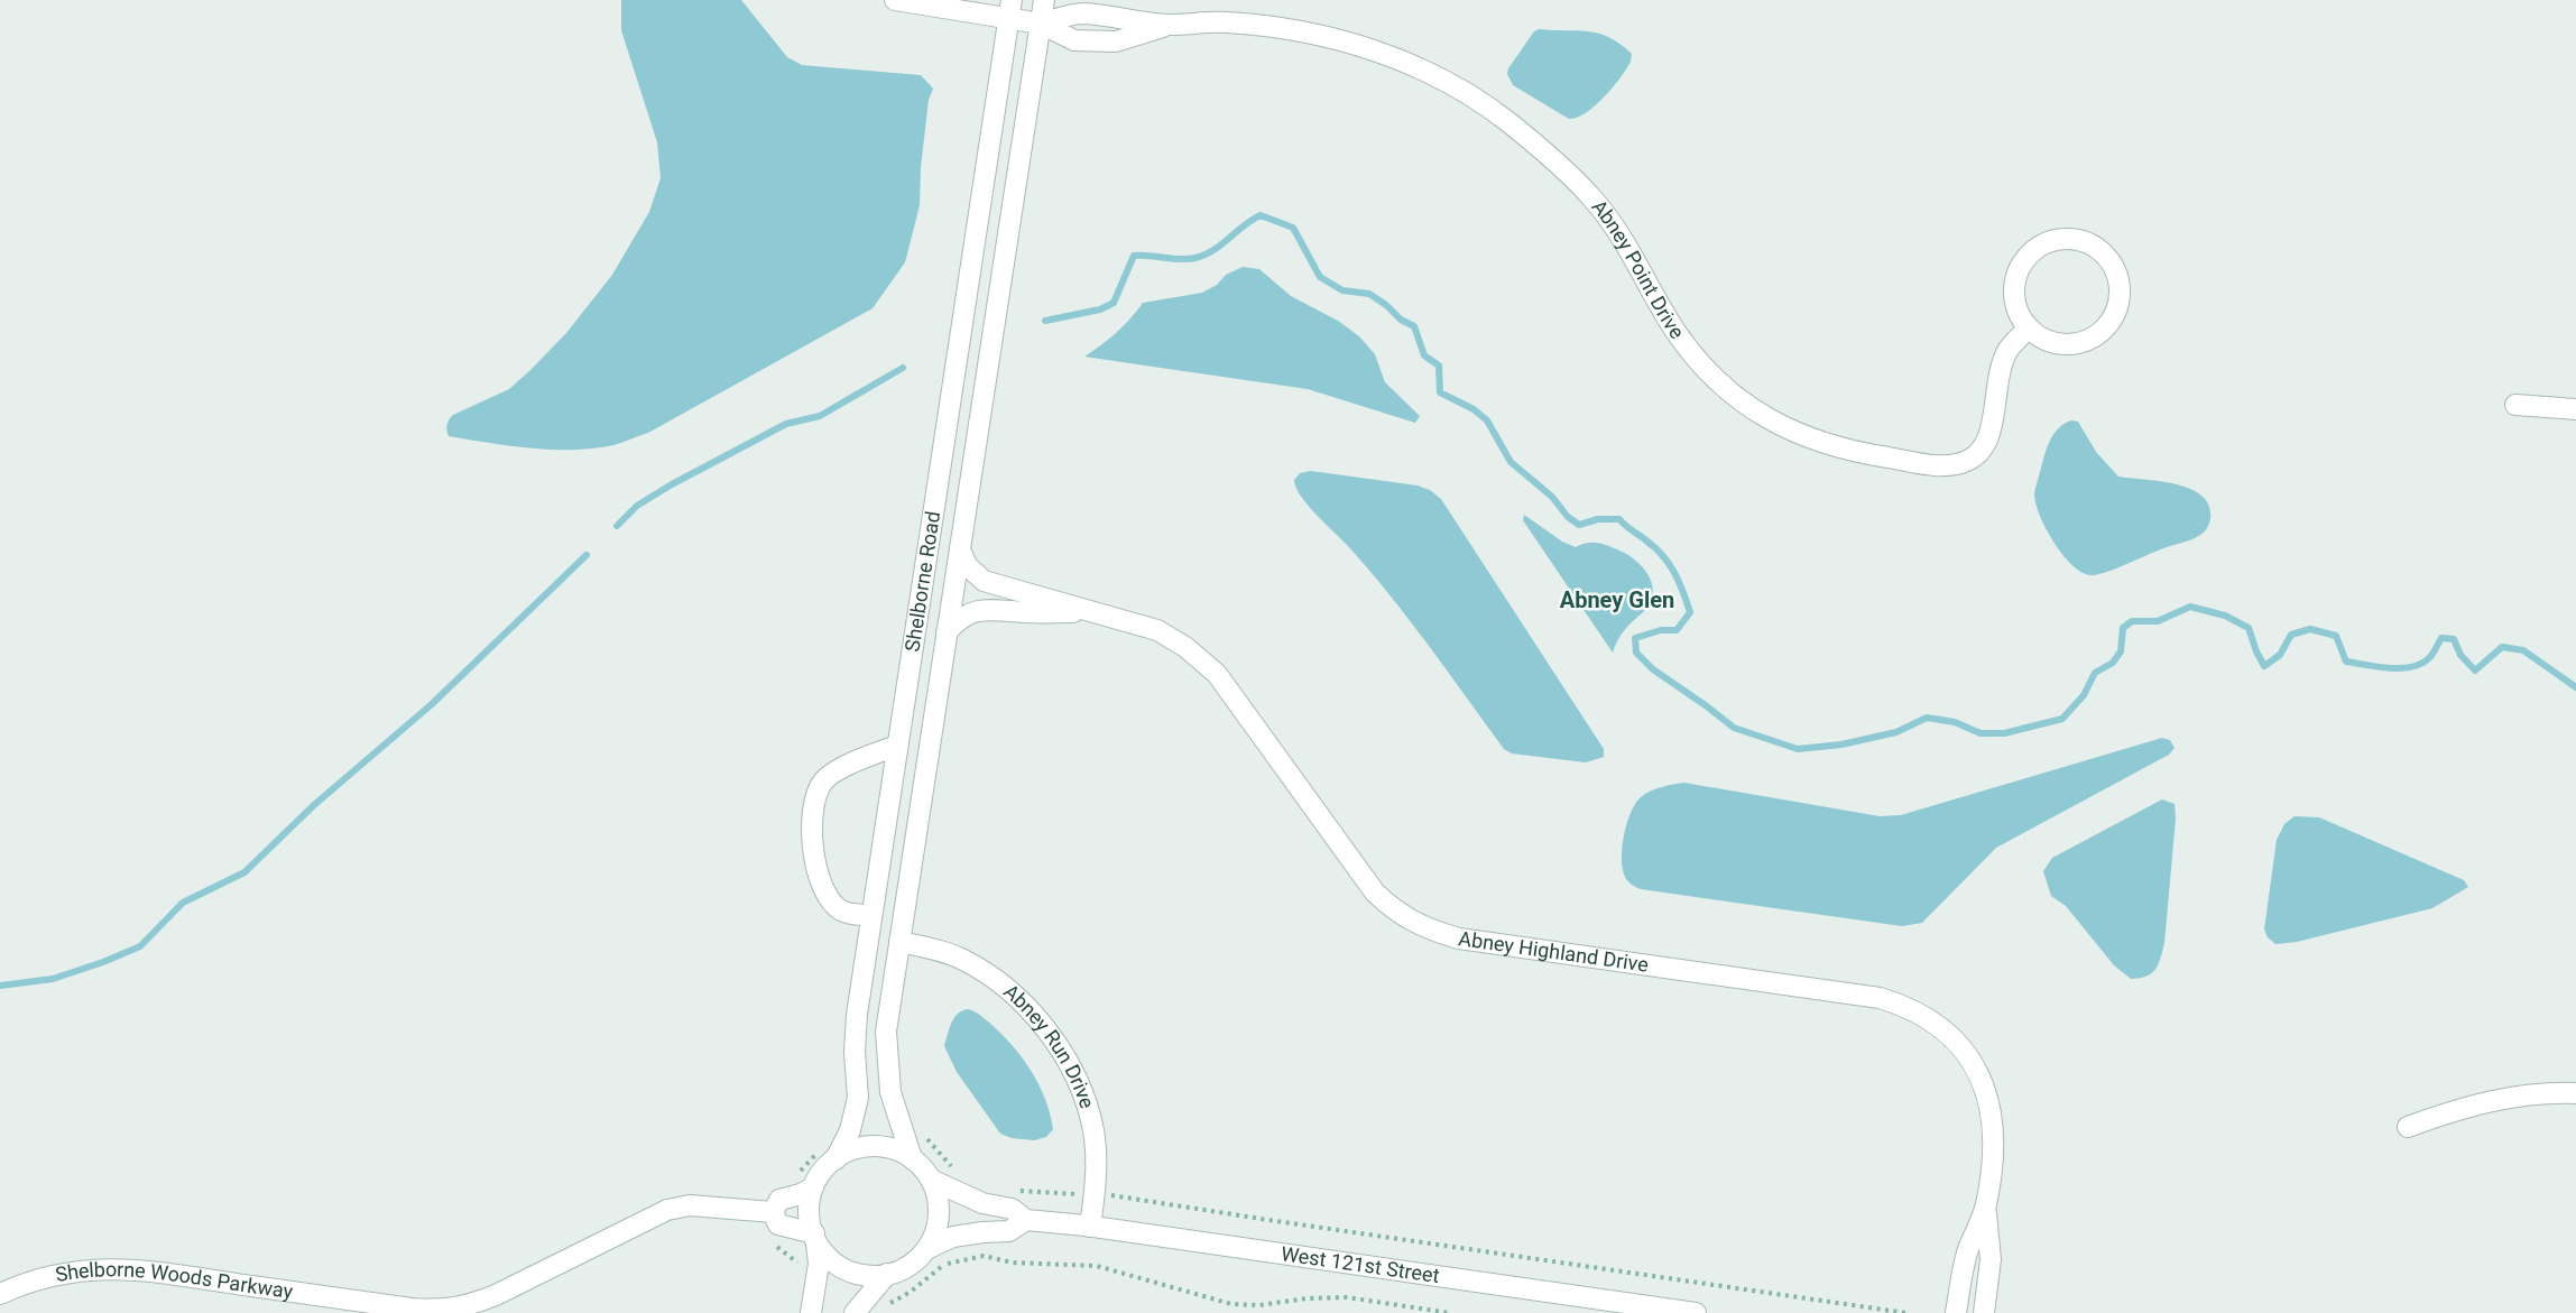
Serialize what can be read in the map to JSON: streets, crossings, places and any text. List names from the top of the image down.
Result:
{
  "streets": {
    "street": [
      "Abney Point Drive",
      "Shelborne Road",
      "Abney Highland Drive",
      "Abney Run Drive",
      "West 121st Street",
      "Shelborne Woods Parkway"
    ]
  },
  "crossings": [
    ["Abney Point Drive", "Shelborne Road"],
    ["Shelborne Road", "Abney Highland Drive"],
    ["Shelborne Road", "Abney Run Drive"],
    ["Shelborne Road", "West 121st Street"],
    ["Shelborne Road", "Shelborne Woods Parkway"],
    ["Abney Run Drive", "West 121st Street"],
    ["West 121st Street", "Shelborne Woods Parkway"]
  ],
  "districts": ["Abney Glen"]
}
